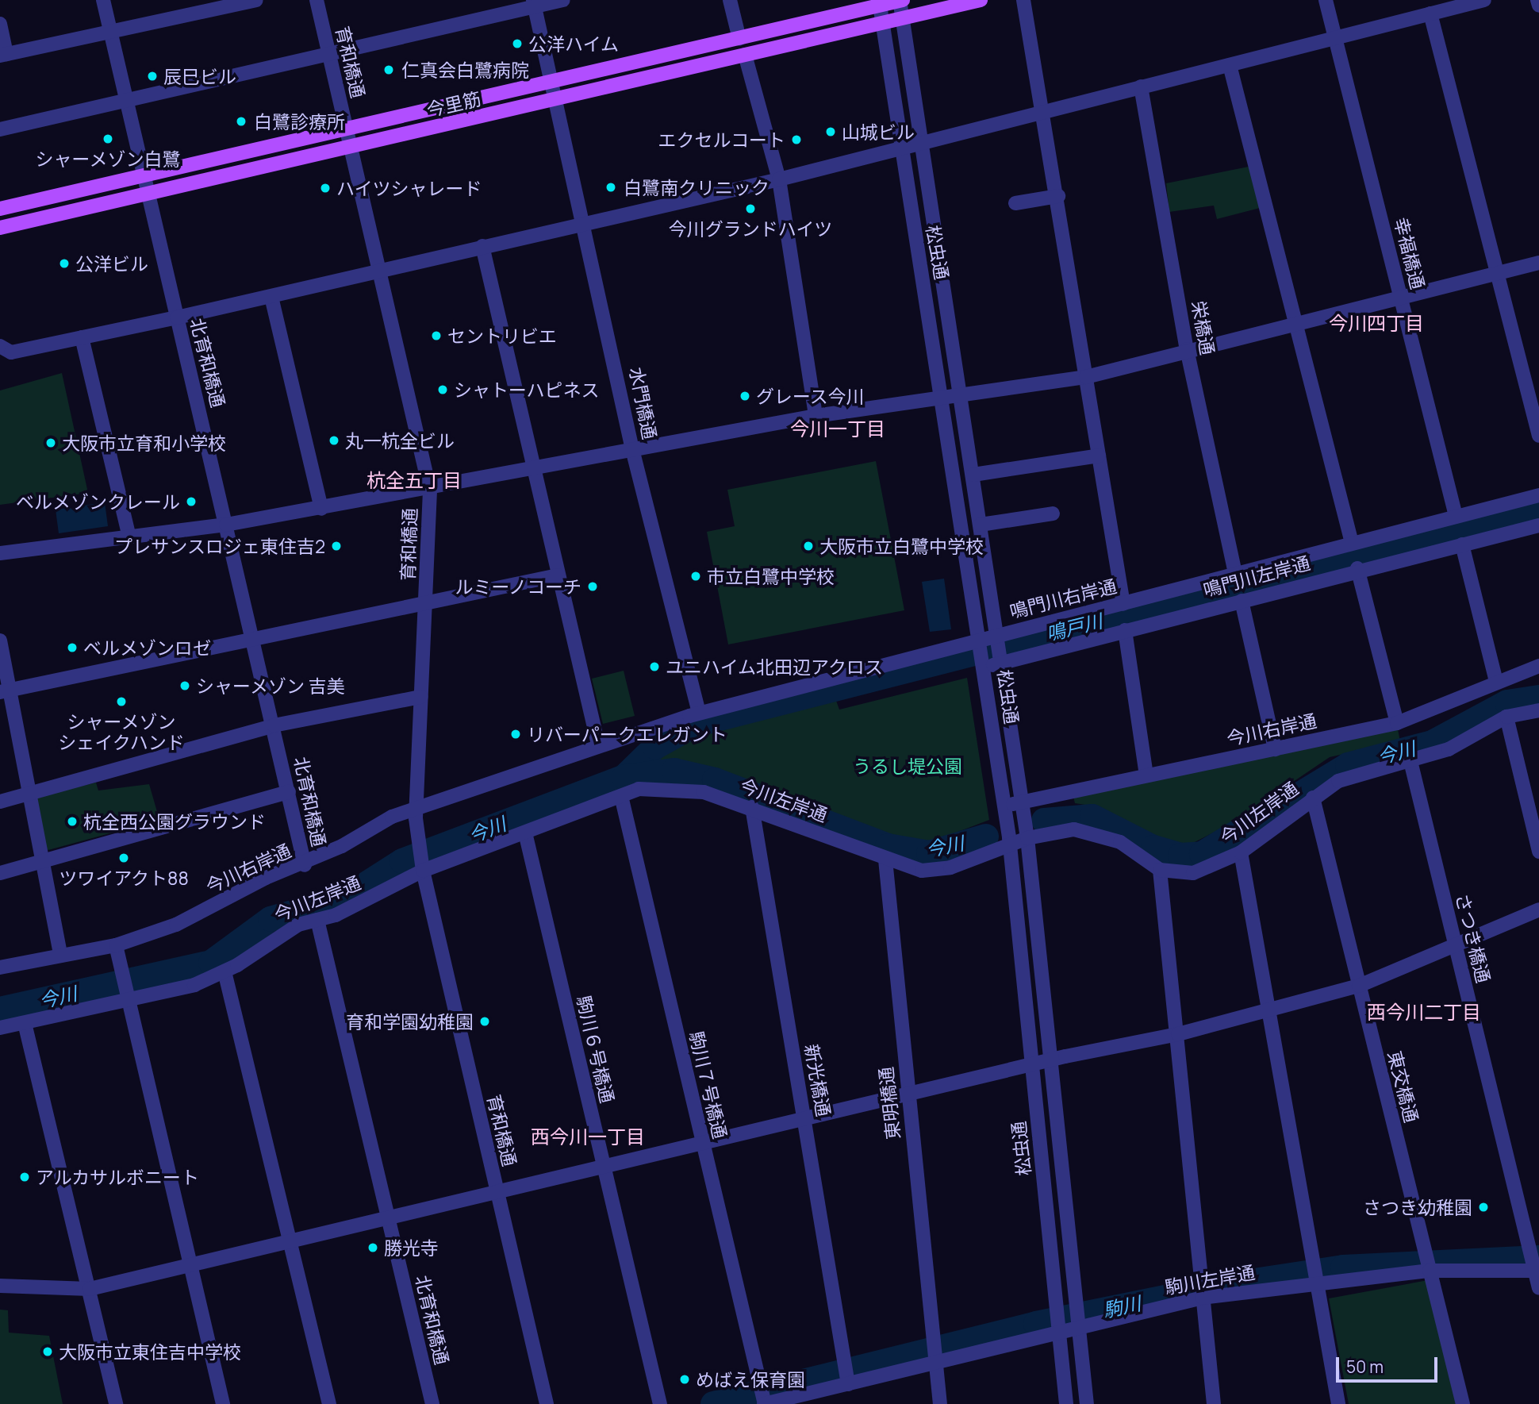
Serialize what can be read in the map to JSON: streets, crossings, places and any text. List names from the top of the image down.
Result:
{
  "streets": {
    "main road": ["今里筋"],
    "street": [
      "育和橋通",
      "松虫通",
      "幸福橋通",
      "栄橋通",
      "北育和橋通",
      "水門橋通",
      "鳴門川左岸通",
      "鳴門川右岸通",
      "今川右岸通",
      "今川左岸通",
      "さつき橋通",
      "駒川６号橋通",
      "新光橋通",
      "駒川７号橋通",
      "東交橋通",
      "東明橋通",
      "駒川左岸通"
    ]
  },
  "crossings": [
    ["育和橋通", "今里筋"],
    ["育和橋通", "今川右岸通"],
    ["育和橋通", "今川左岸通"],
    ["今里筋", "松虫通"],
    ["今里筋", "北育和橋通"],
    ["今里筋", "水門橋通"],
    ["松虫通", "鳴門川左岸通"],
    ["松虫通", "鳴門川右岸通"],
    ["松虫通", "今川右岸通"],
    ["松虫通", "今川左岸通"],
    ["松虫通", "駒川左岸通"],
    ["幸福橋通", "鳴門川右岸通"],
    ["栄橋通", "鳴門川右岸通"],
    ["北育和橋通", "今川右岸通"],
    ["北育和橋通", "今川左岸通"],
    ["水門橋通", "鳴門川右岸通"],
    ["鳴門川右岸通", "今川右岸通"],
    ["今川左岸通", "さつき橋通"],
    ["今川左岸通", "駒川６号橋通"],
    ["今川左岸通", "新光橋通"],
    ["今川左岸通", "駒川７号橋通"],
    ["今川左岸通", "東交橋通"],
    ["今川左岸通", "東明橋通"],
    ["さつき橋通", "駒川左岸通"],
    ["新光橋通", "駒川左岸通"],
    ["駒川７号橋通", "駒川左岸通"],
    ["東交橋通", "駒川左岸通"],
    ["東明橋通", "駒川左岸通"]
  ],
  "districts": [
    "今川四丁目",
    "今川一丁目",
    "杭全五丁目",
    "西今川二丁目",
    "西今川一丁目"
  ],
  "water": ["鳴戸川", "今川", "駒川"],
  "parks": ["うるし堤公園"],
  "places": [
    "公洋ハイム",
    "仁真会白鷺病院",
    "辰巳ビル",
    "白鷺診療所",
    "山城ビル",
    "シャーメゾン白鷺",
    "エクセルコート",
    "白鷺南クリニック",
    "ハイツシャレード",
    "今川グランドハイツ",
    "公洋ビル",
    "セントリビエ",
    "シャトーハピネス",
    "グレース今川",
    "丸一杭全ビル",
    "大阪市立育和小学校",
    "ベルメゾンクレール",
    "プレサンスロジェ東住吉2",
    "大阪市立白鷺中学校",
    "市立白鷺中学校",
    "ルミーノコーチ",
    "ベルメゾンロゼ",
    "ユニハイム北田辺アクロス",
    "シャーメゾン 吉美",
    "シャーメゾン シェイクハンド",
    "リバーパークエレガント",
    "杭全西公園グラウンド",
    "ツワイアクト88",
    "育和学園幼稚園",
    "アルカサルボニート",
    "さつき幼稚園",
    "勝光寺",
    "大阪市立東住吉中学校",
    "めばえ保育園"
  ],
  "scale_bar": "50 m"
}
